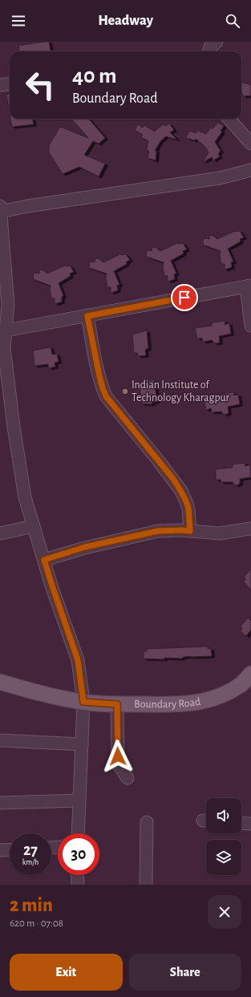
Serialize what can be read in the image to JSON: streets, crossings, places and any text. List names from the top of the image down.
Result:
{
  "streets": {
    "main road": ["Boundary Road"]
  },
  "places": ["Indian Institute of Technology Kharagpur"],
  "page": {
    "header": "Headway",
    "turn": ["40 m", "Boundary Road"],
    "speed": "27 km/h",
    "limit": "30",
    "heading": ["2 min", "620 m · 07:08"],
    "buttons": ["Exit", "Share"]
  }
}
